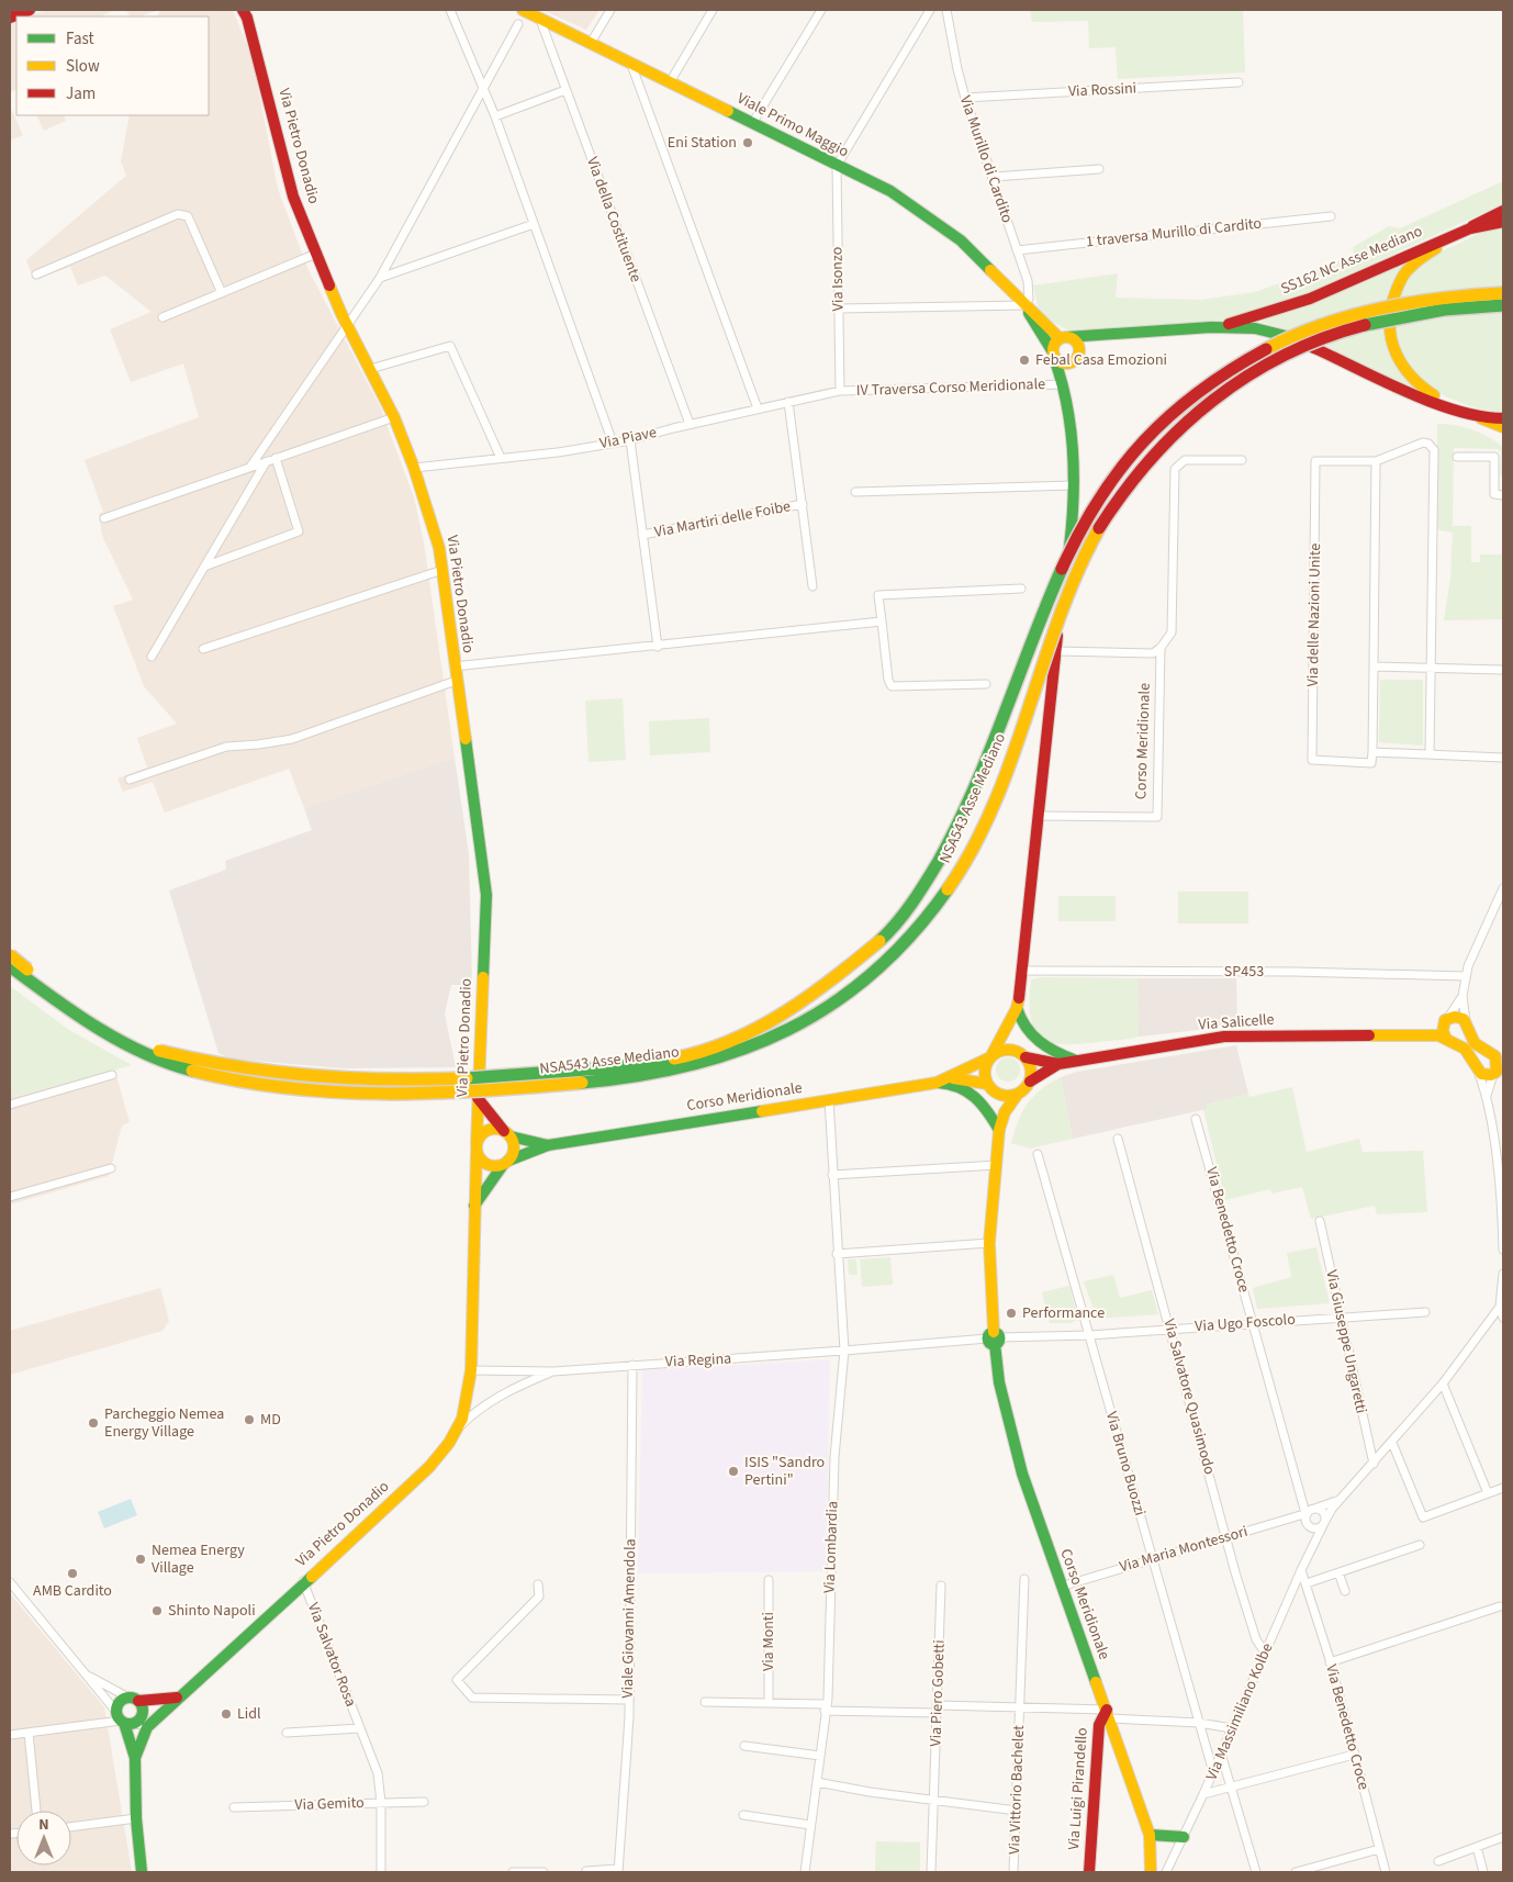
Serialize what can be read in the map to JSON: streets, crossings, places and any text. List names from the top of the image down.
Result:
{
  "streets": {
    "main road": [
      "Viale Primo Maggio",
      "Via Pietro Donadio",
      "SS162 NC Asse Mediano",
      "Corso Meridionale",
      "NSA543 Asse Mediano",
      "Via Salicelle",
      "Via Luigi Pirandello"
    ],
    "street": [
      "Via Rossini",
      "Via Murillo di Cardito",
      "Via della Costituente",
      "1 traversa Murillo di Cardito",
      "Via Isonzo",
      "IV Traversa Corso Meridionale",
      "Via Piave",
      "Via Martiri delle Foibe",
      "Via delle Nazioni Unite",
      "SP453",
      "Via Benedetto Croce",
      "Via Ugo Foscolo",
      "Via Giuseppe Ungaretti",
      "Via Regina",
      "Via Salvatore Quasimodo",
      "Via Bruno Buozzi",
      "Via Lombardia",
      "Via Maria Montessori",
      "Viale Giovanni Amendola",
      "Via Monti",
      "Via Salvator Rosa",
      "Via Piero Gobetti",
      "Via Massimiliano Kolbe",
      "Via Vittorio Bachelet",
      "Via Gemito"
    ]
  },
  "crossings": [
    ["Via Rossini", "Via Murillo di Cardito"],
    ["Viale Primo Maggio", "Via Murillo di Cardito"],
    ["Viale Primo Maggio", "Via della Costituente"],
    ["Viale Primo Maggio", "SS162 NC Asse Mediano"],
    ["Viale Primo Maggio", "Via Isonzo"],
    ["Via Pietro Donadio", "Via Piave"],
    ["Via Pietro Donadio", "Via Regina"],
    ["Via Pietro Donadio", "Via Salvator Rosa"],
    ["Via Murillo di Cardito", "1 traversa Murillo di Cardito"],
    ["Via della Costituente", "Via Piave"],
    ["Via Isonzo", "IV Traversa Corso Meridionale"],
    ["Via Isonzo", "Via Piave"],
    ["IV Traversa Corso Meridionale", "Via Piave"],
    ["Corso Meridionale", "Via Ugo Foscolo"],
    ["Corso Meridionale", "Via Lombardia"],
    ["Corso Meridionale", "Via Maria Montessori"],
    ["Corso Meridionale", "Via Luigi Pirandello"],
    ["Via Benedetto Croce", "Via Ugo Foscolo"],
    ["Via Benedetto Croce", "Via Maria Montessori"],
    ["Via Benedetto Croce", "Via Massimiliano Kolbe"],
    ["Via Ugo Foscolo", "Via Giuseppe Ungaretti"],
    ["Via Ugo Foscolo", "Via Salvatore Quasimodo"],
    ["Via Ugo Foscolo", "Via Bruno Buozzi"],
    ["Via Giuseppe Ungaretti", "Via Massimiliano Kolbe"],
    ["Via Regina", "Via Lombardia"],
    ["Via Regina", "Viale Giovanni Amendola"],
    ["Via Salvatore Quasimodo", "Via Maria Montessori"],
    ["Via Salvatore Quasimodo", "Via Massimiliano Kolbe"],
    ["Via Bruno Buozzi", "Via Maria Montessori"],
    ["Via Bruno Buozzi", "Via Massimiliano Kolbe"],
    ["Via Maria Montessori", "Via Massimiliano Kolbe"],
    ["Via Salvator Rosa", "Via Gemito"],
    ["Via Piero Gobetti", "Via Vittorio Bachelet"]
  ],
  "places": [
    "Eni Station",
    "Febal Casa Emozioni",
    "Performance",
    "MD",
    "Parcheggio Nemea Energy Village",
    "ISIS \"Sandro Pertini\"",
    "Nemea Energy Village",
    "AMB Cardito",
    "Shinto Napoli",
    "Lidl"
  ],
  "legend": ["Fast", "Slow", "Jam"],
  "north": "top"
}
